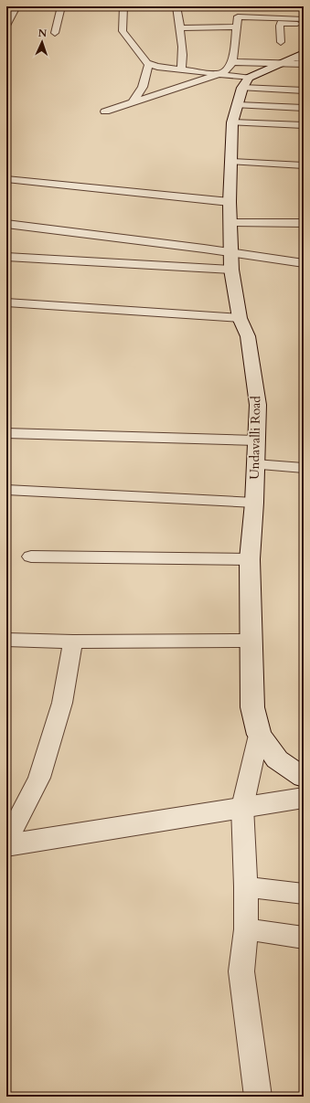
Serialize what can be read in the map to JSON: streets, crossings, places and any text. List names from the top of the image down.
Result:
{
  "streets": {
    "main road": ["Undavalli Road"]
  },
  "north": "top"
}
